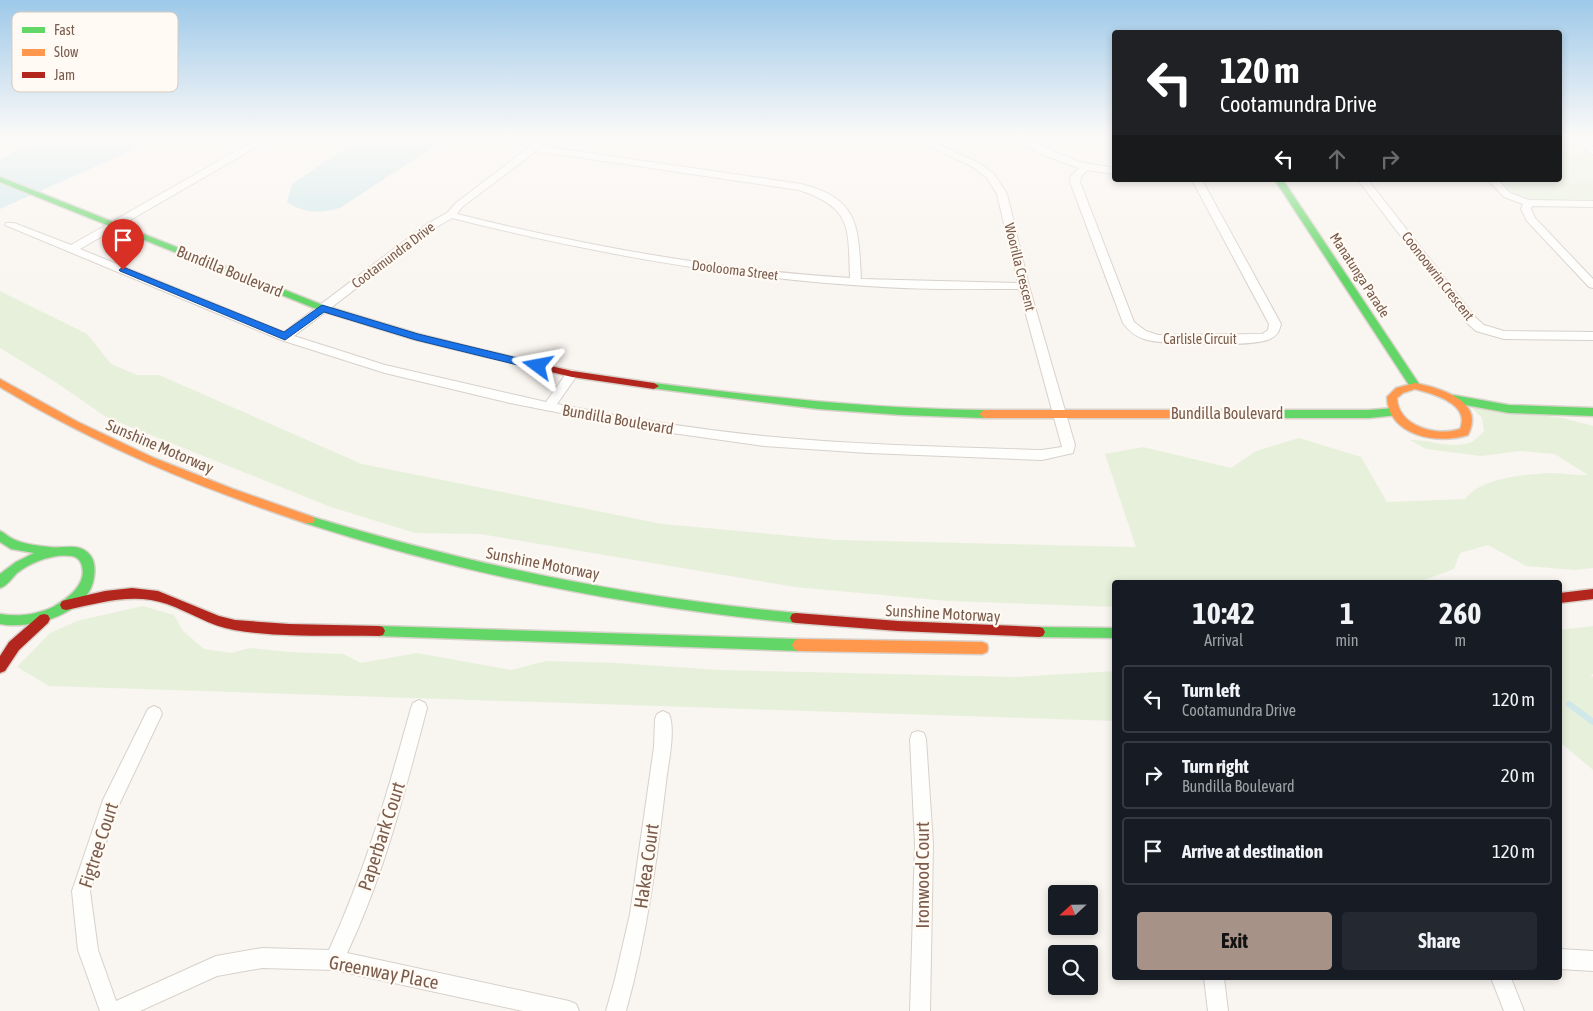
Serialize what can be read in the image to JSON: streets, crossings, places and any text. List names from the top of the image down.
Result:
{
  "streets": {
    "main road": ["Bundilla Boulevard", "Manatunga Parade", "Sunshine Motorway"],
    "street": [
      "Cootamundra Drive",
      "Woorilla Crescent",
      "Doolooma Street",
      "Coonoowrin Crescent",
      "Carlisle Circuit",
      "Paperbark Court",
      "Figtree Court",
      "Hakea Court",
      "Ironwood Court",
      "Greenway Place"
    ]
  },
  "crossings": [
    ["Cootamundra Drive", "Doolooma Street"],
    ["Cootamundra Drive", "Bundilla Boulevard"],
    ["Woorilla Crescent", "Doolooma Street"],
    ["Woorilla Crescent", "Bundilla Boulevard"],
    ["Paperbark Court", "Greenway Place"]
  ],
  "legend": ["Fast", "Slow", "Jam"],
  "north": "left",
  "page": {
    "turn": ["120 m", "Cootamundra Drive"],
    "eta": [
      "10:42",
      "Arrival",
      "1",
      "min",
      "260",
      "m"
    ],
    "list": [
      {
        "name": "Turn left",
        "note": "Cootamundra Drive",
        "value": "120 m"
      },
      {
        "name": "Turn right",
        "note": "Bundilla Boulevard",
        "value": "20 m"
      },
      {
        "name": "Arrive at destination",
        "value": "120 m"
      }
    ],
    "buttons": ["Exit", "Share"]
  }
}
